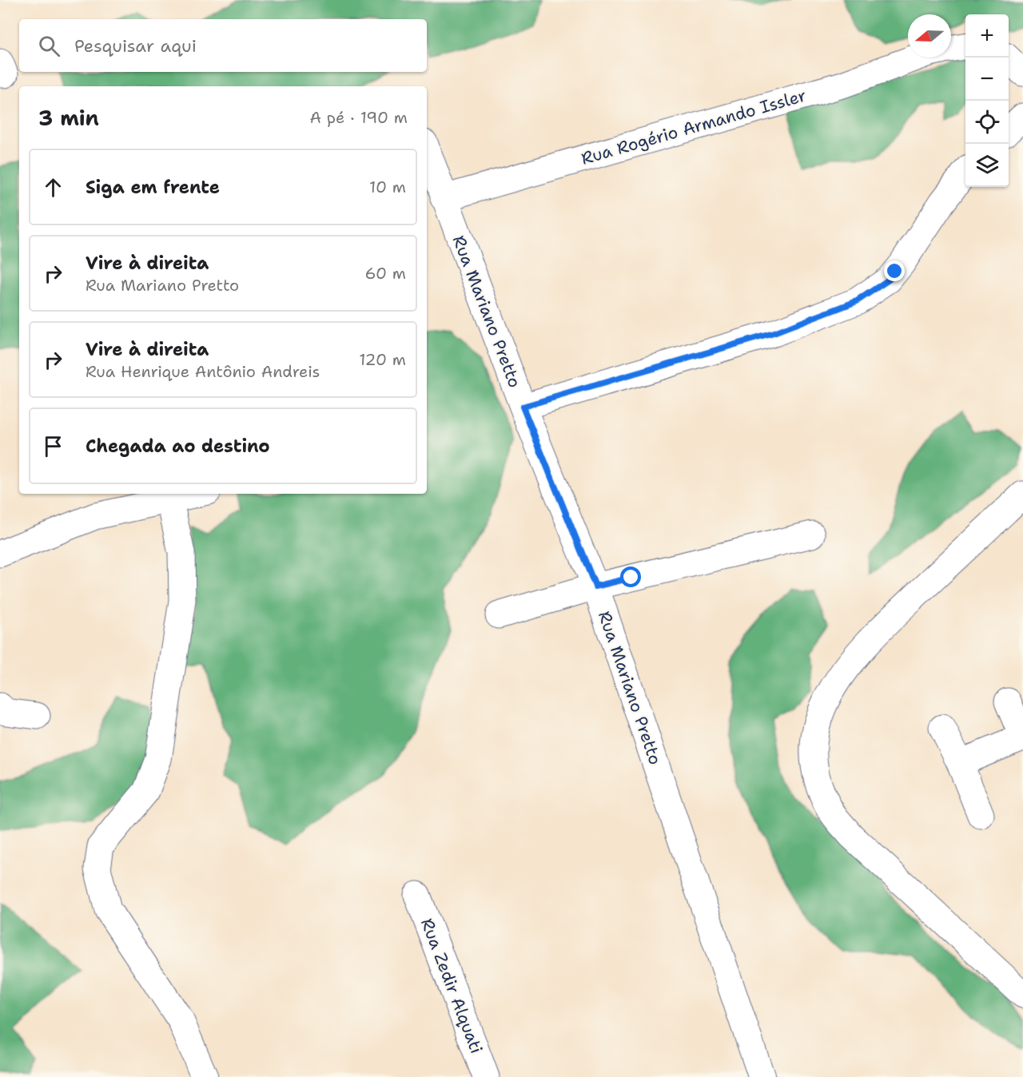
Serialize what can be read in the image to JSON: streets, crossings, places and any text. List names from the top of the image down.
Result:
{
  "streets": {
    "street": ["Rua Rogério Armando Issler", "Rua Mariano Pretto", "Rua Zedir Alquati"]
  },
  "crossings": [
    ["Rua Rogério Armando Issler", "Rua Mariano Pretto"]
  ],
  "north": "left",
  "page": {
    "map_buttons": ["+", "−"],
    "search": "Pesquisar aqui",
    "heading": ["3 min", "A pé · 190 m"],
    "list": [
      ["Siga em frente", "10 m"],
      ["Vire à direita", "Rua Mariano Pretto", "60 m"],
      ["Vire à direita", "Rua Henrique Antônio Andreis", "120 m"],
      "Chegada ao destino"
    ]
  }
}
